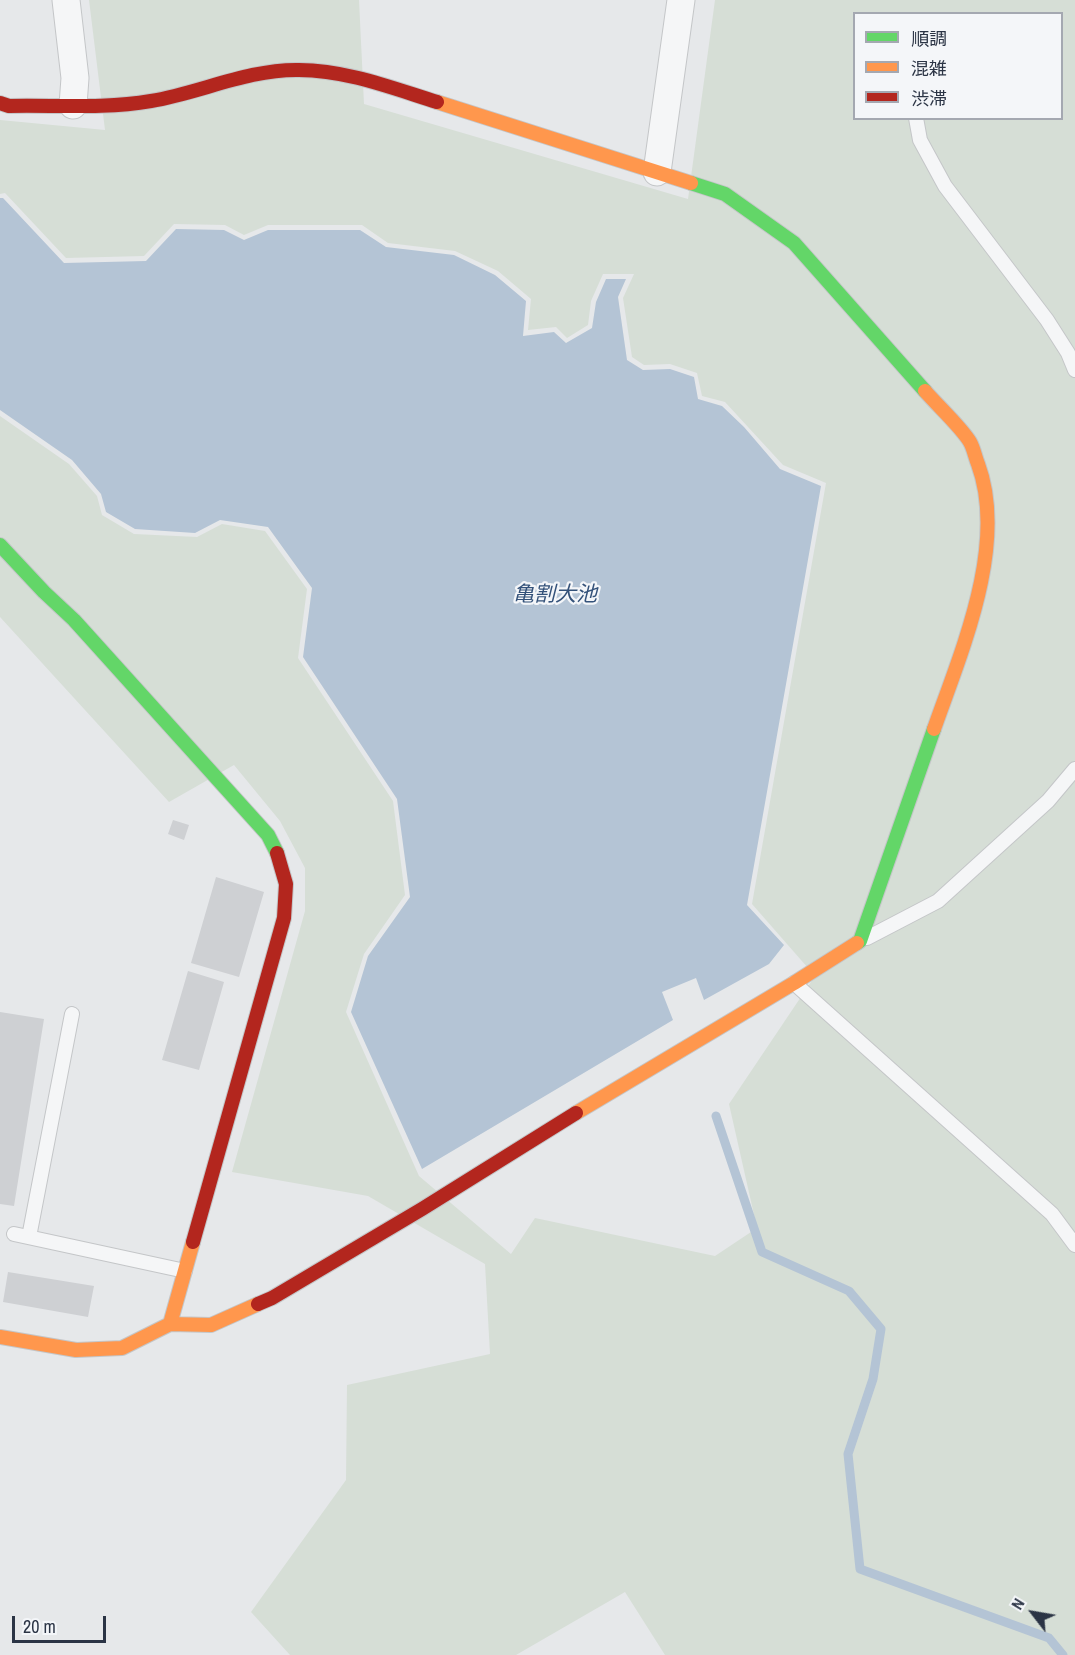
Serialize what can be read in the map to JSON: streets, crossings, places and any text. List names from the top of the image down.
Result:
{
  "water": ["亀割大池"],
  "legend": ["順調", "混雑", "渋滞"],
  "scale_bar": "20 m",
  "north": "top left"
}
